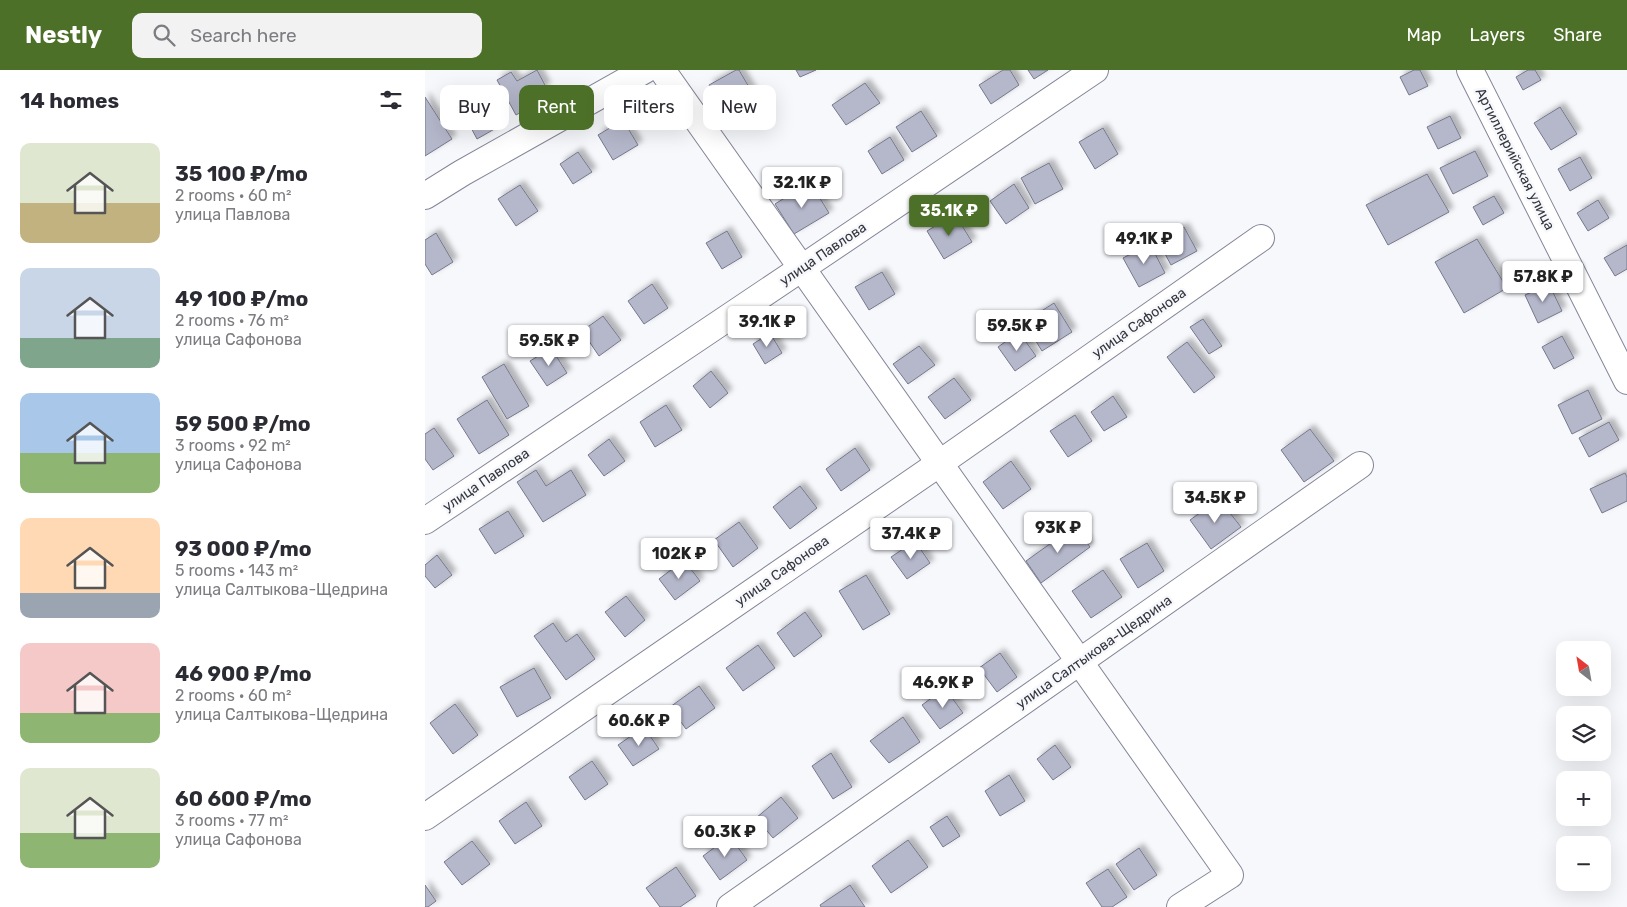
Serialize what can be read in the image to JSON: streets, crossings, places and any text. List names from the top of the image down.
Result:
{
  "streets": {
    "street": [
      "Артиллерийская улица",
      "улица Павлова",
      "улица Сафонова",
      "улица Салтыкова-Щедрина"
    ]
  },
  "north": "top left",
  "page": {
    "header": "Nestly",
    "search": "Search here",
    "nav": ["Map", "Layers", "Share"],
    "heading": "14 homes",
    "chip": [
      "Buy",
      "Rent",
      "Filters",
      "New"
    ],
    "list": [
      {
        "name": "35 100 ₽/mo",
        "note": "2 rooms · 60 m² · улица Павлова"
      },
      {
        "name": "49 100 ₽/mo",
        "note": "2 rooms · 76 m² · улица Сафонова"
      },
      {
        "name": "59 500 ₽/mo",
        "note": "3 rooms · 92 m² · улица Сафонова"
      },
      {
        "name": "93 000 ₽/mo",
        "note": "5 rooms · 143 m² · улица Салтыкова-Щедрина"
      },
      {
        "name": "46 900 ₽/mo",
        "note": "2 rooms · 60 m² · улица Салтыкова-Щедрина"
      },
      {
        "name": "60 600 ₽/mo",
        "note": "3 rooms · 77 m² · улица Сафонова"
      }
    ],
    "price": [
      "32.1K ₽",
      "35.1K ₽",
      "49.1K ₽",
      "57.8K ₽",
      "39.1K ₽",
      "59.5K ₽",
      "59.5K ₽",
      "34.5K ₽",
      "93K ₽",
      "37.4K ₽",
      "102K ₽",
      "46.9K ₽",
      "60.6K ₽",
      "60.3K ₽"
    ],
    "map_buttons": ["+", "−"]
  }
}
